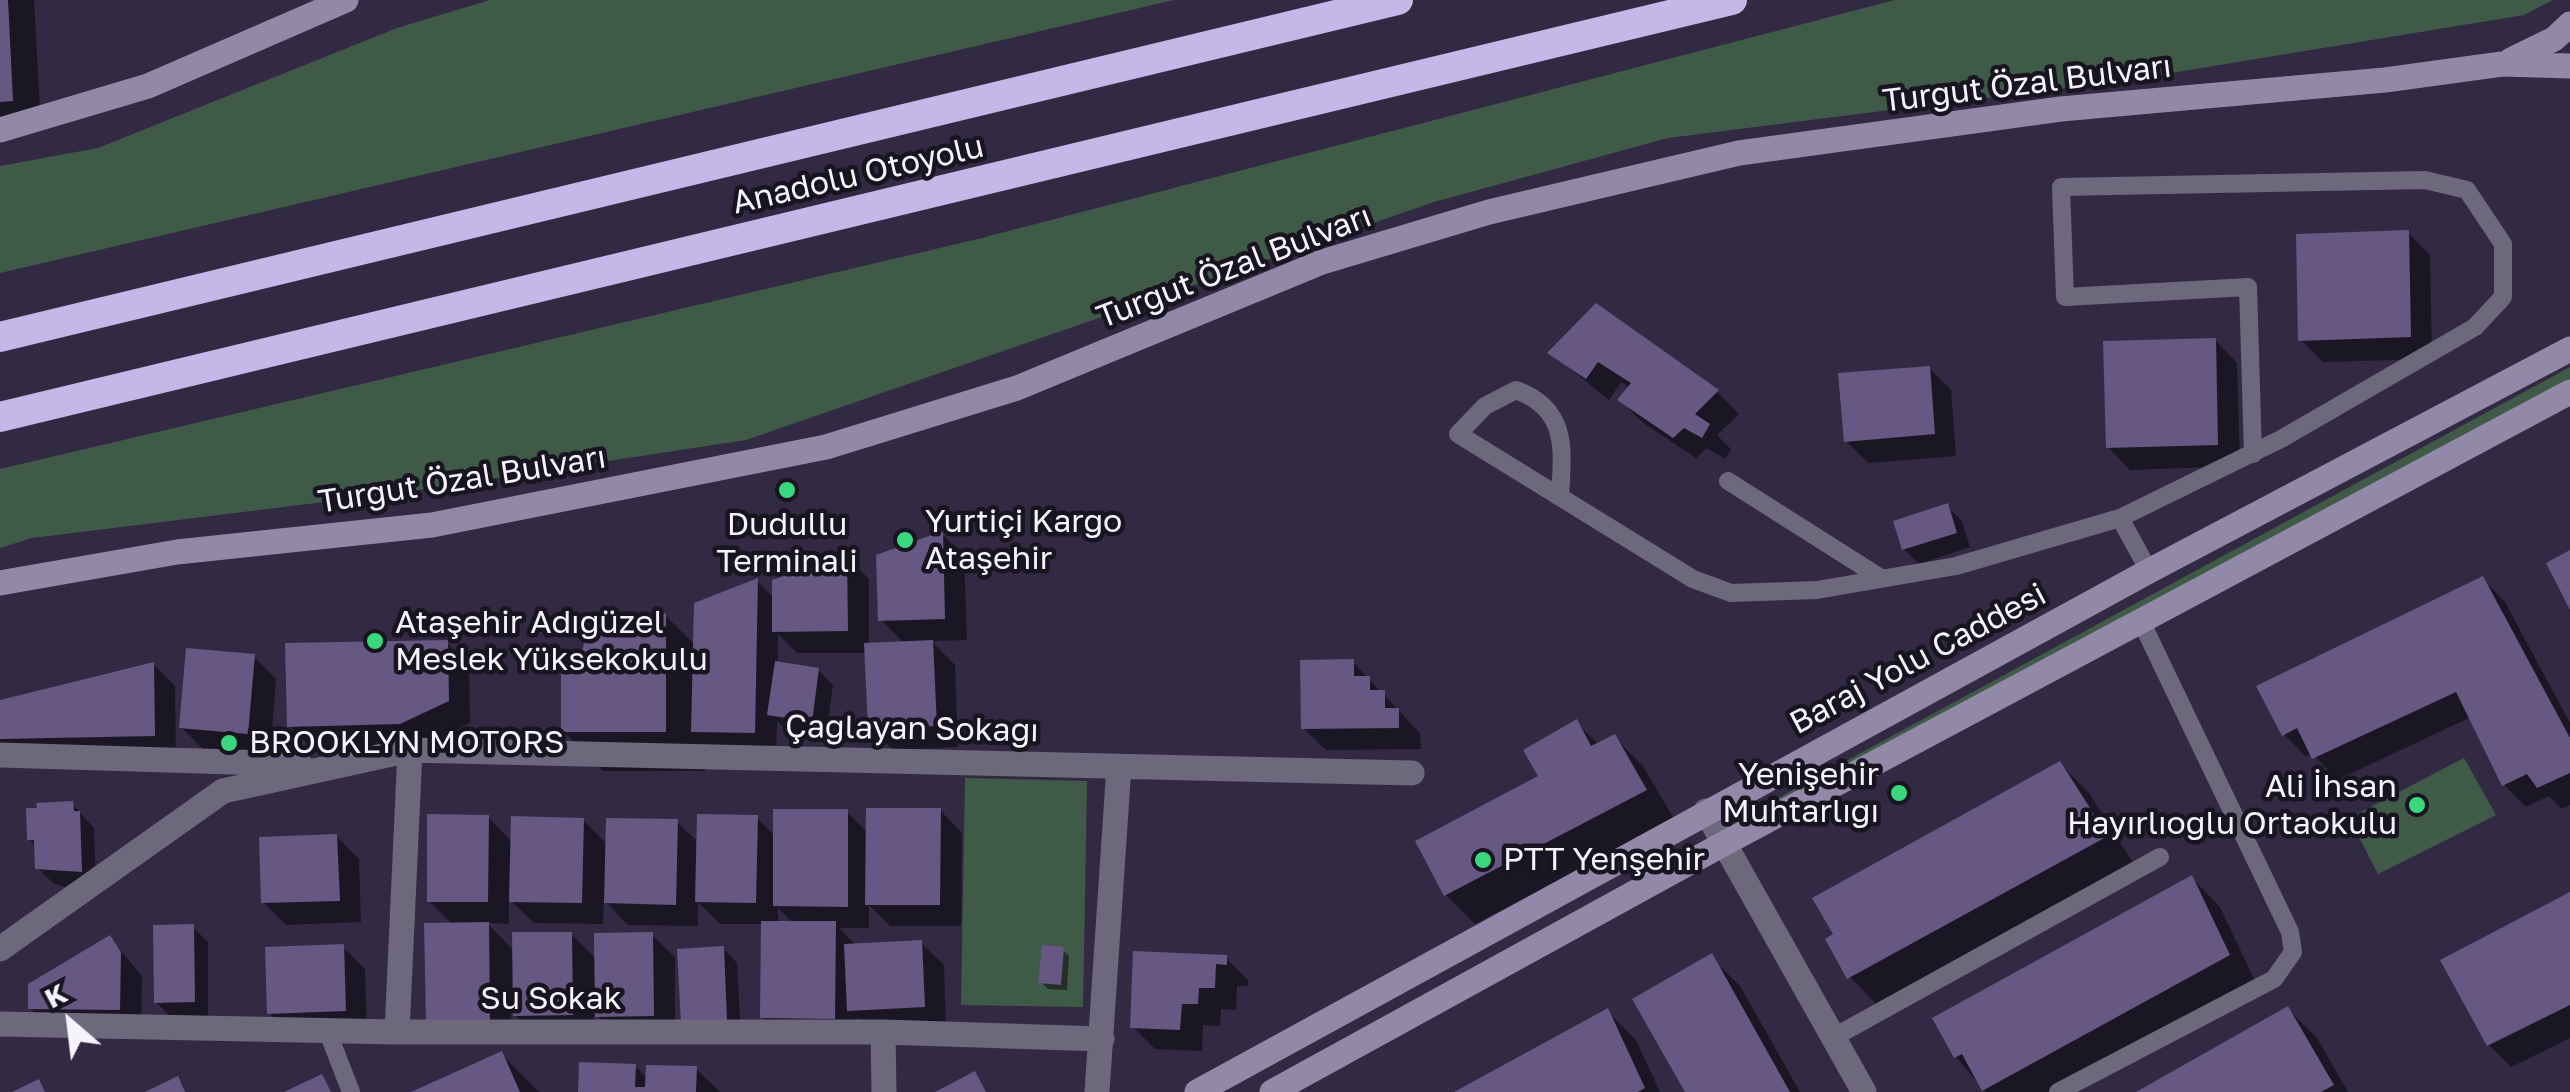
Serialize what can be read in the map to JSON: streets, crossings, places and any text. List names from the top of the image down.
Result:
{
  "streets": {
    "highway": ["Anadolu Otoyolu"],
    "main road": ["Turgut Özal Bulvarı", "Baraj Yolu Caddesi"],
    "street": ["Çağlayan Sokağı", "Su Sokak"]
  },
  "places": [
    "Dudullu Terminali",
    "Yurtiçi Kargo Ataşehir",
    "Ataşehir Adıgüzel Meslek Yüksekokulu",
    "BROOKLYN MOTORS",
    "Yenişehir Muhtarlığı",
    "Ali İhsan Hayırlıoğlu Ortaokulu",
    "PTT Yenşehir"
  ],
  "north": "top left"
}
